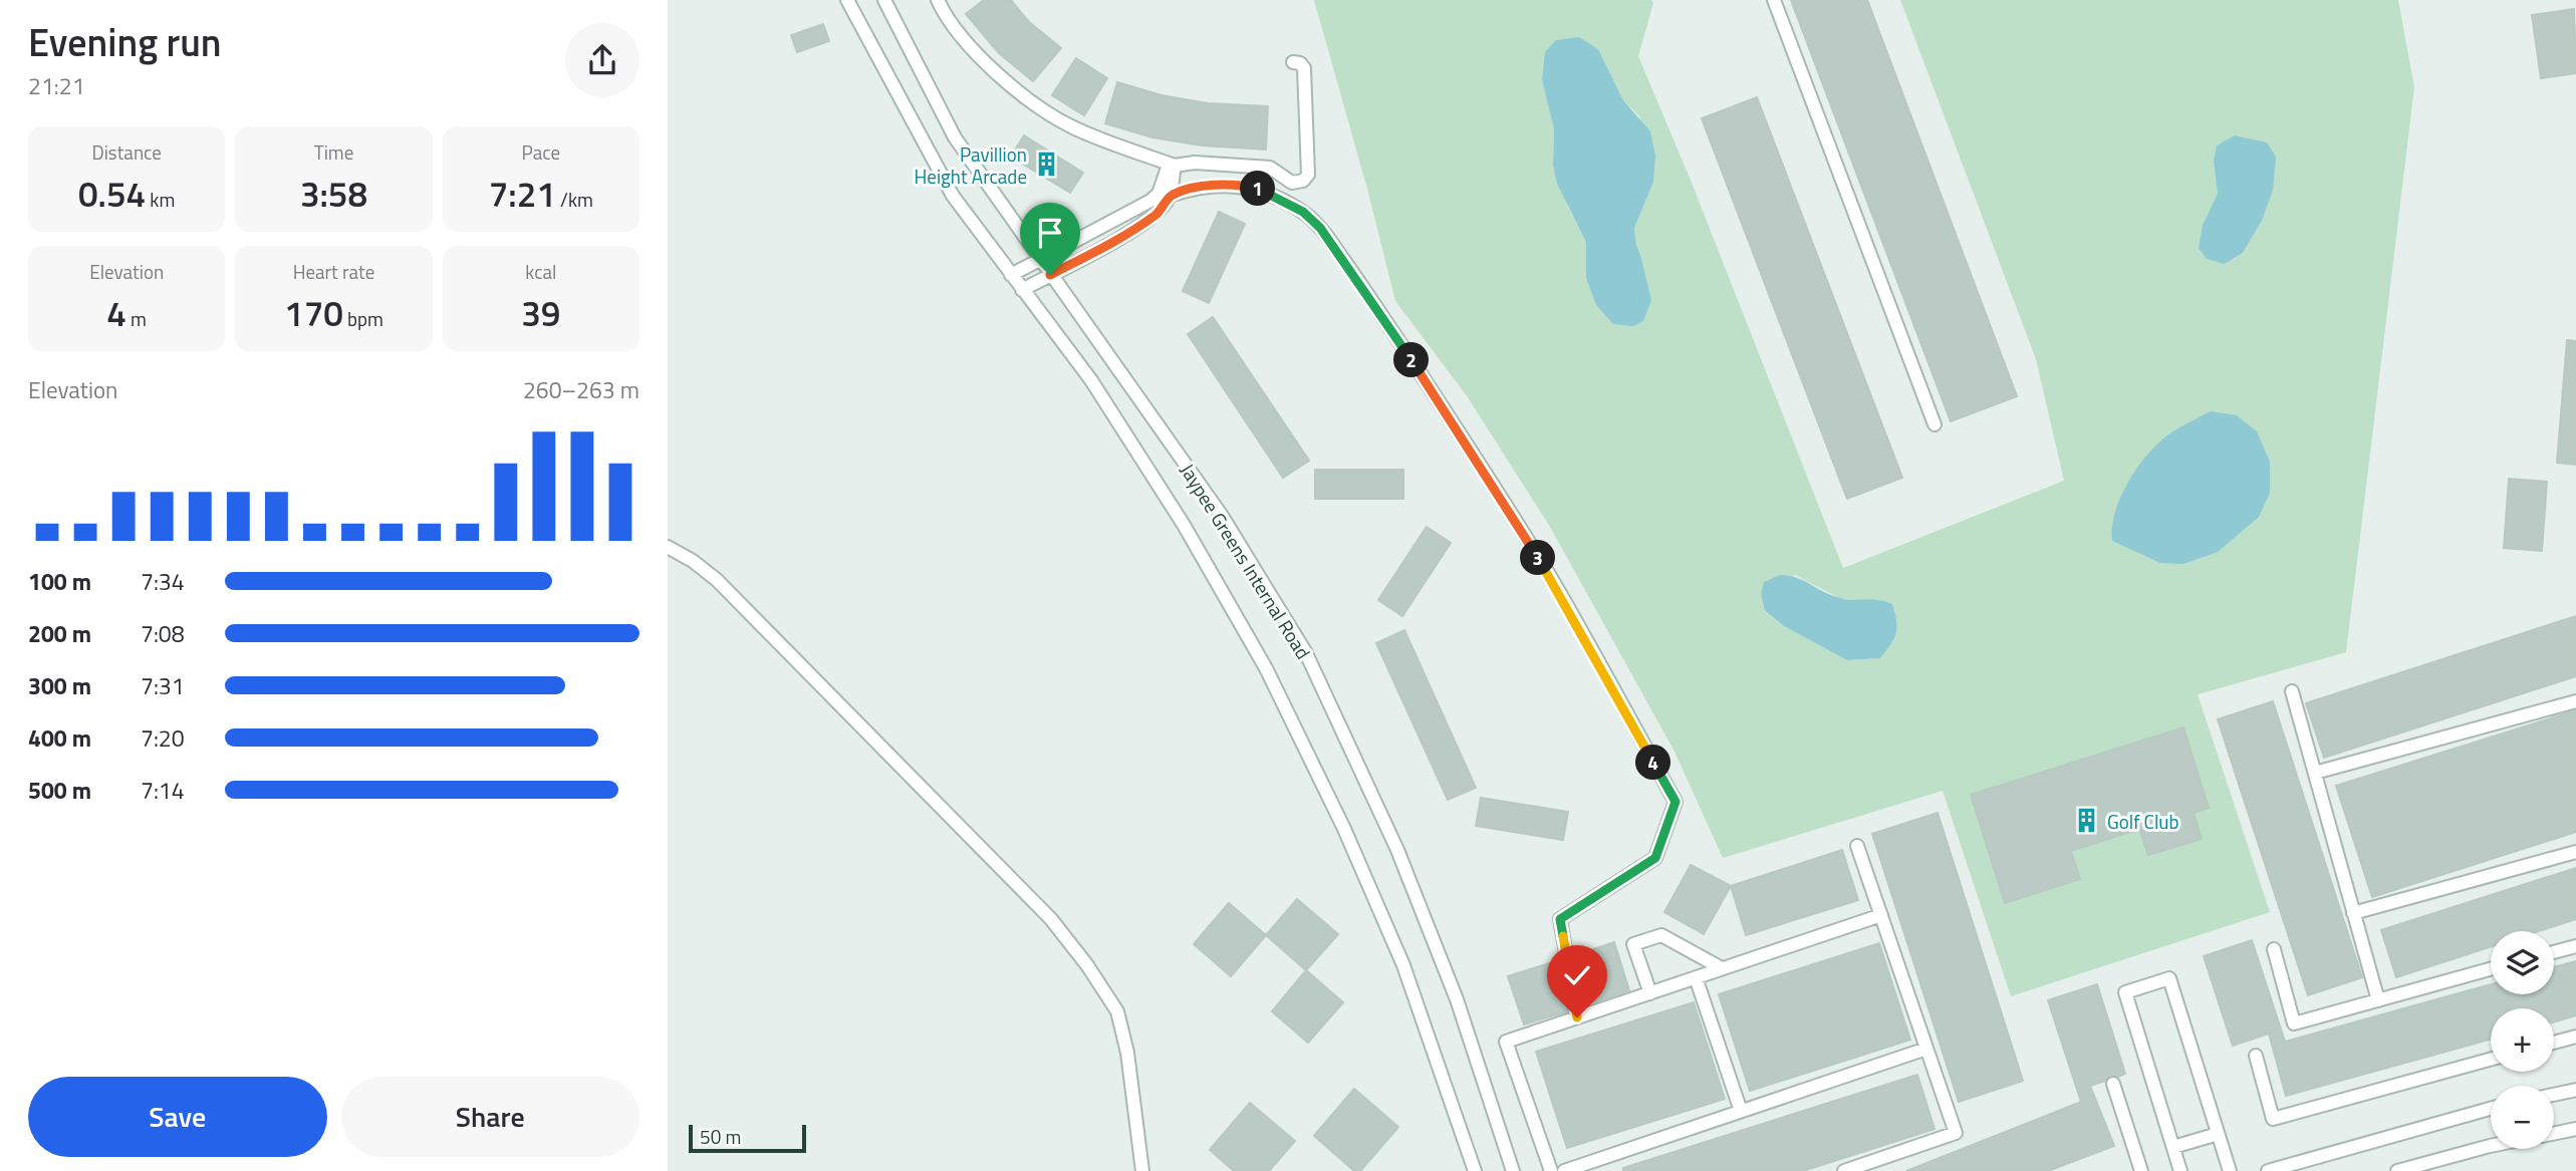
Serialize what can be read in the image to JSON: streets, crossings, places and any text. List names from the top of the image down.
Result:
{
  "streets": {
    "street": ["Jaypee Greens Internal Road"]
  },
  "places": {
    "building": ["Pavillion Height Arcade", "Golf Club"]
  },
  "scale_bar": "50 m",
  "page": {
    "heading": ["Evening run", "21:21"],
    "stats": [
      ["Distance", "0.54 km"],
      ["Time", "3:58"],
      ["Pace", "7:21 /km"],
      ["Elevation", "4 m"],
      ["Heart rate", "170 bpm"],
      ["kcal", "39"]
    ],
    "pins": [
      "1",
      "2",
      "3",
      "4"
    ],
    "chart": ["Elevation", "260–263 m"],
    "list": [
      {
        "name": "100 m",
        "note": "7:34"
      },
      {
        "name": "200 m",
        "note": "7:08"
      },
      {
        "name": "300 m",
        "note": "7:31"
      },
      {
        "name": "400 m",
        "note": "7:20"
      },
      {
        "name": "500 m",
        "note": "7:14"
      }
    ],
    "map_buttons": ["+", "−"],
    "buttons": ["Save", "Share"],
    "scale": "50 m"
  }
}
